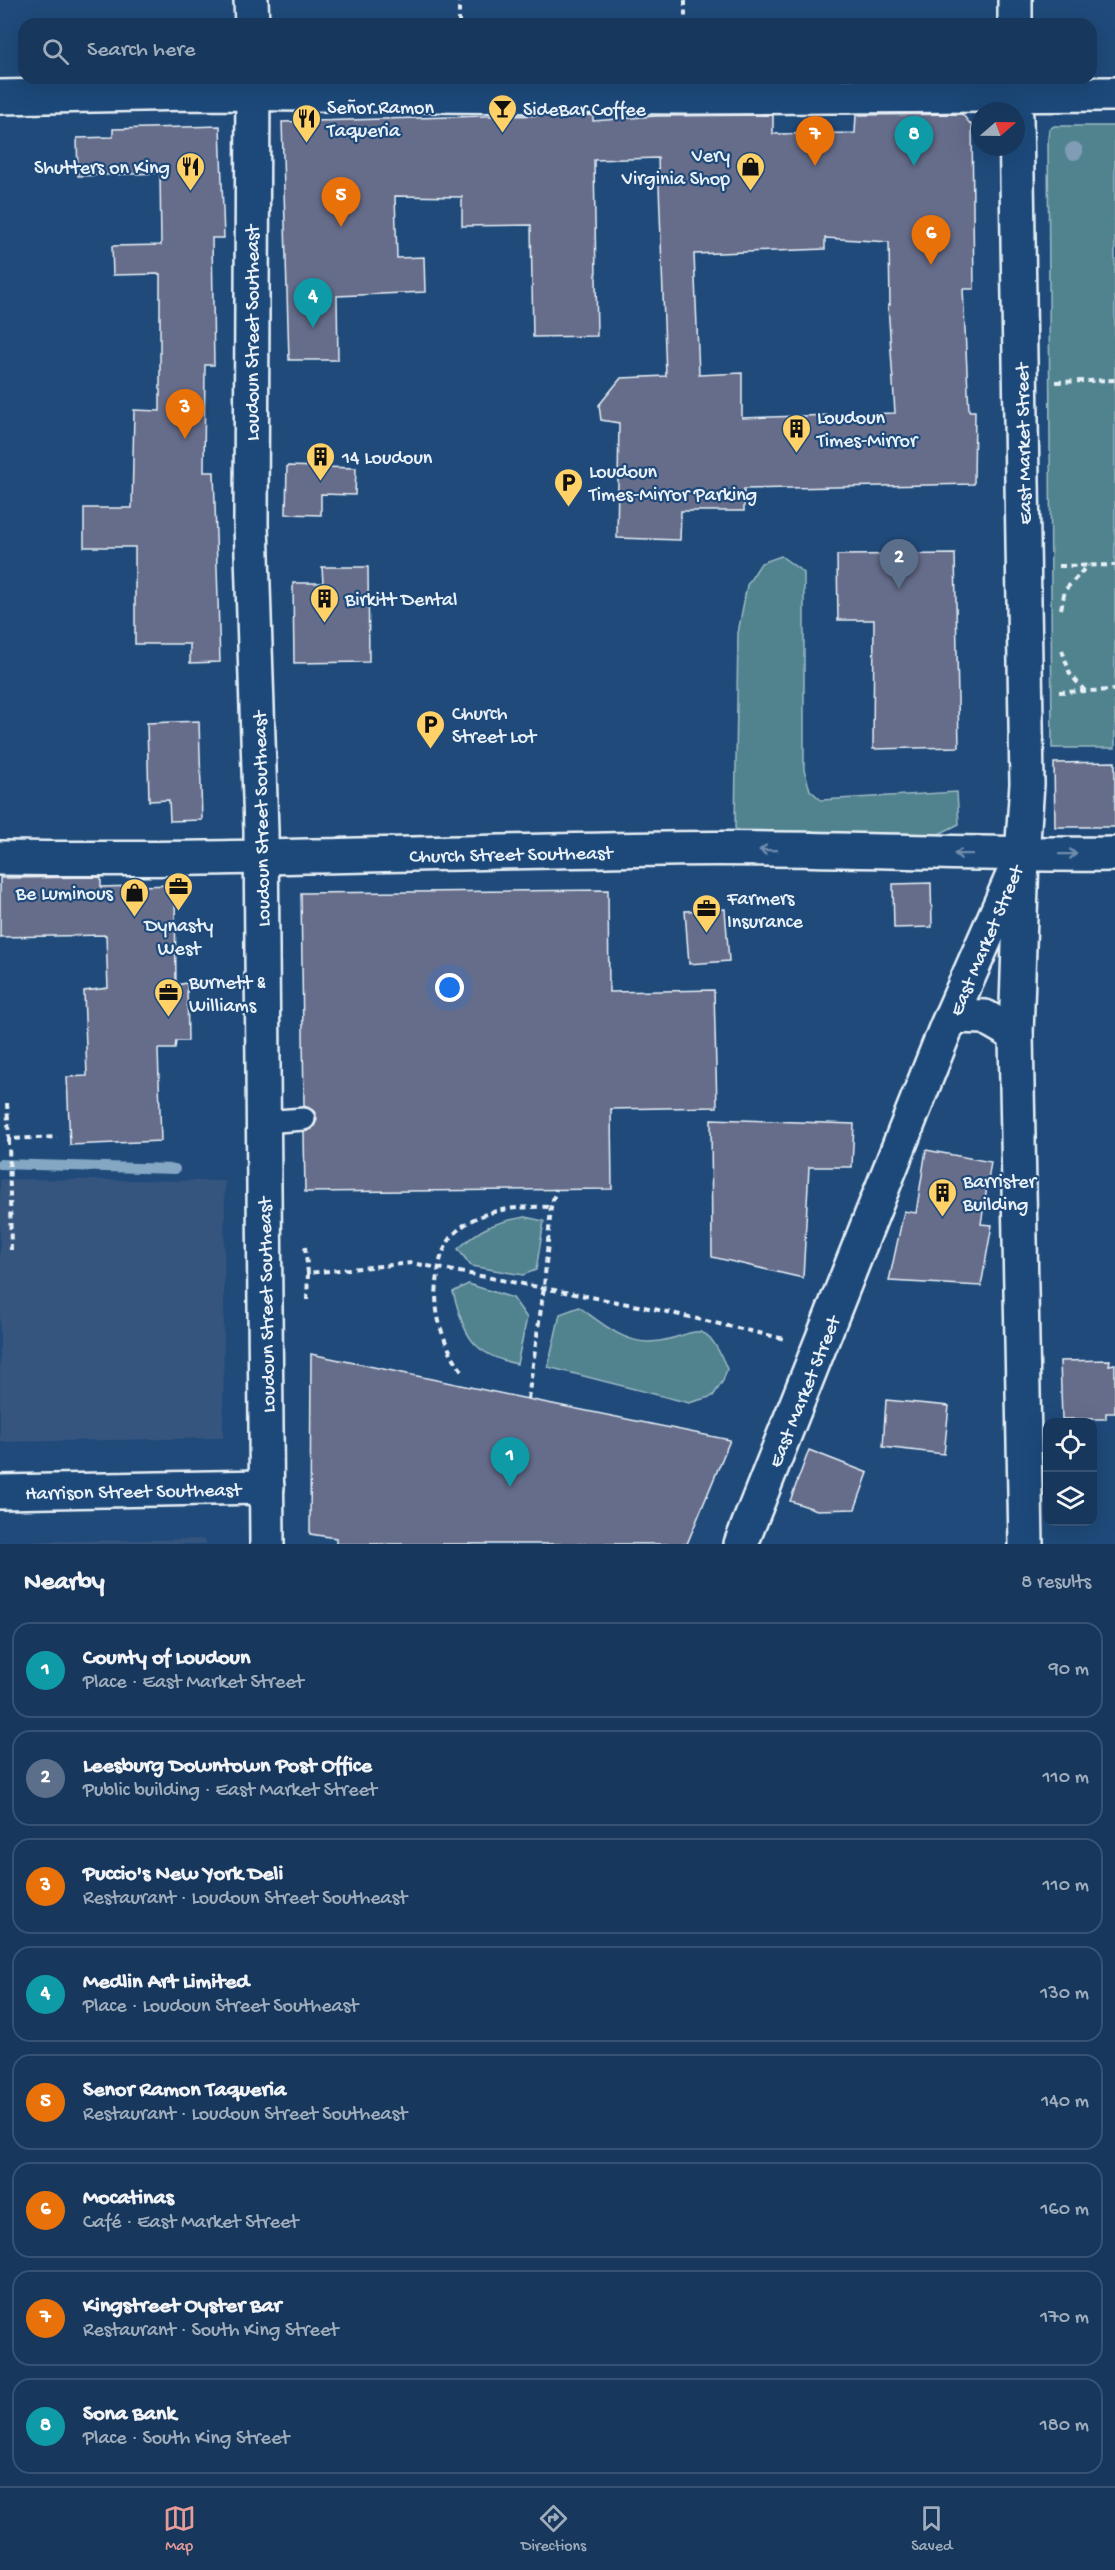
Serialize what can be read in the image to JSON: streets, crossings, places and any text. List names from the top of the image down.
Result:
{
  "streets": {
    "main road": [
      "Loudoun Street Southeast",
      "East Market Street",
      "Church Street Southeast",
      "Harrison Street Southeast"
    ]
  },
  "crossings": [
    ["Loudoun Street Southeast", "Church Street Southeast"],
    ["Loudoun Street Southeast", "Harrison Street Southeast"],
    ["East Market Street", "Church Street Southeast"]
  ],
  "places": {
    "bar": ["SideBar Coffee"],
    "restaurant": ["Señor Ramon Taqueria", "Shutters on King"],
    "shop": ["Very Virginia Shop", "Be Luminous"],
    "building": [
      "Loudoun Times-Mirror",
      "14 Loudoun",
      "Birkitt Dental",
      "Barrister Building"
    ],
    "parking": ["Loudoun Times-Mirror Parking", "Church Street Lot"],
    "office": ["Dynasty West", "Farmers Insurance", "Burnett & Williams"]
  },
  "north": "right",
  "page": {
    "search": "Search here",
    "pins": [
      "7",
      "8",
      "5",
      "6",
      "4",
      "3",
      "2",
      "1"
    ],
    "heading": ["Nearby", "8 results"],
    "list": [
      {
        "mark": "1",
        "name": "County of Loudoun",
        "note": "Place · East Market Street",
        "value": "90 m"
      },
      {
        "mark": "2",
        "name": "Leesburg Downtown Post Office",
        "note": "Public building · East Market Street",
        "value": "110 m"
      },
      {
        "mark": "3",
        "name": "Puccio's New York Deli",
        "note": "Restaurant · Loudoun Street Southeast",
        "value": "110 m"
      },
      {
        "mark": "4",
        "name": "Medlin Art Limited",
        "note": "Place · Loudoun Street Southeast",
        "value": "130 m"
      },
      {
        "mark": "5",
        "name": "Senor Ramon Taqueria",
        "note": "Restaurant · Loudoun Street Southeast",
        "value": "140 m"
      },
      {
        "mark": "6",
        "name": "Mocatinas",
        "note": "Café · East Market Street",
        "value": "160 m"
      },
      {
        "mark": "7",
        "name": "Kingstreet Oyster Bar",
        "note": "Restaurant · South King Street",
        "value": "170 m"
      },
      {
        "mark": "8",
        "name": "Sona Bank",
        "note": "Place · South King Street",
        "value": "180 m"
      }
    ],
    "nav": ["Map", "Directions", "Saved"]
  }
}
